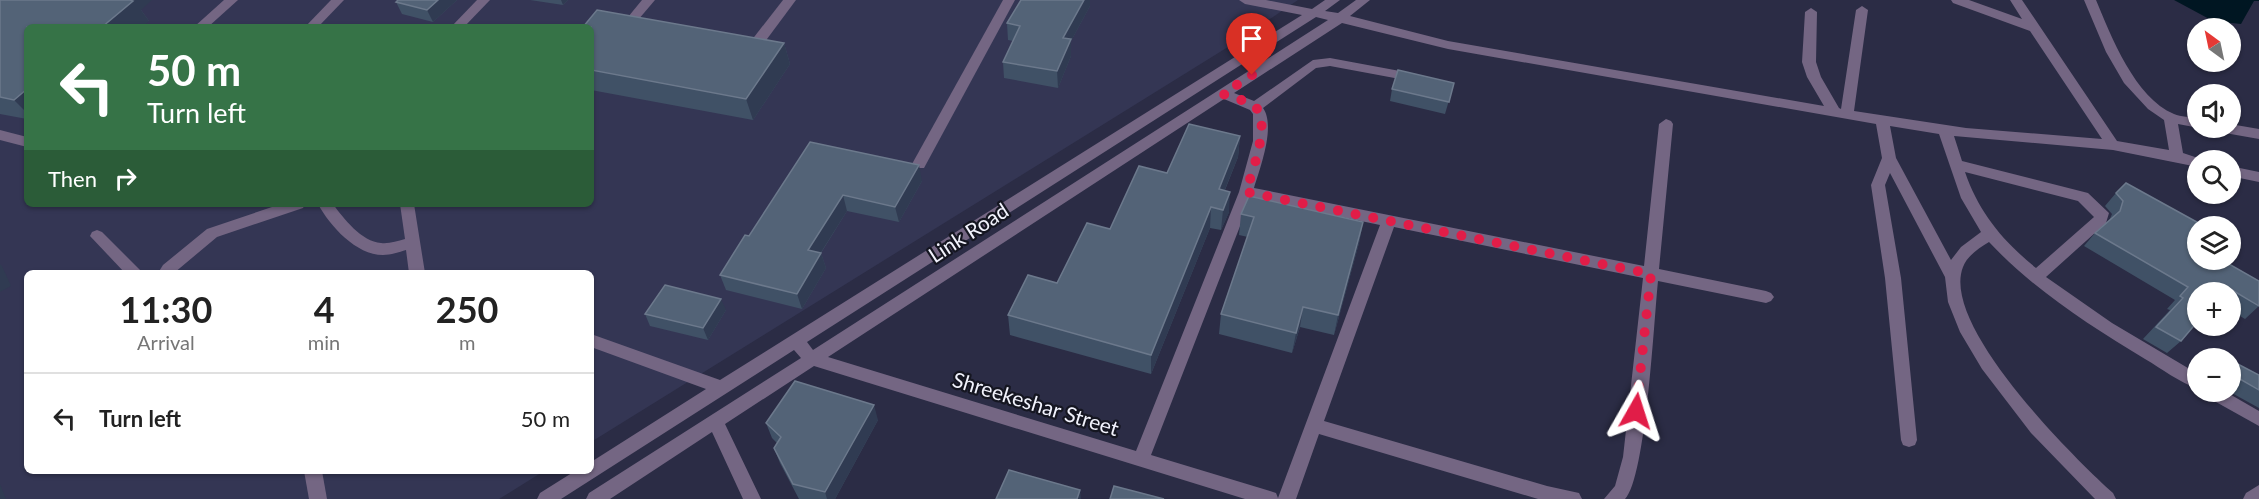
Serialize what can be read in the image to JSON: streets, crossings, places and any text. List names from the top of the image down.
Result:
{
  "streets": {
    "street": ["Link Road", "Shreekeshar Street"]
  },
  "crossings": [
    ["Link Road", "Shreekeshar Street"]
  ],
  "north": "top left",
  "page": {
    "map_buttons": ["+", "−"],
    "turn": ["50 m", "Turn left"],
    "then": "Then",
    "eta": [
      "11:30",
      "Arrival",
      "4",
      "min",
      "250",
      "m"
    ],
    "list": [
      {
        "name": "Turn left",
        "value": "50 m"
      }
    ]
  }
}
